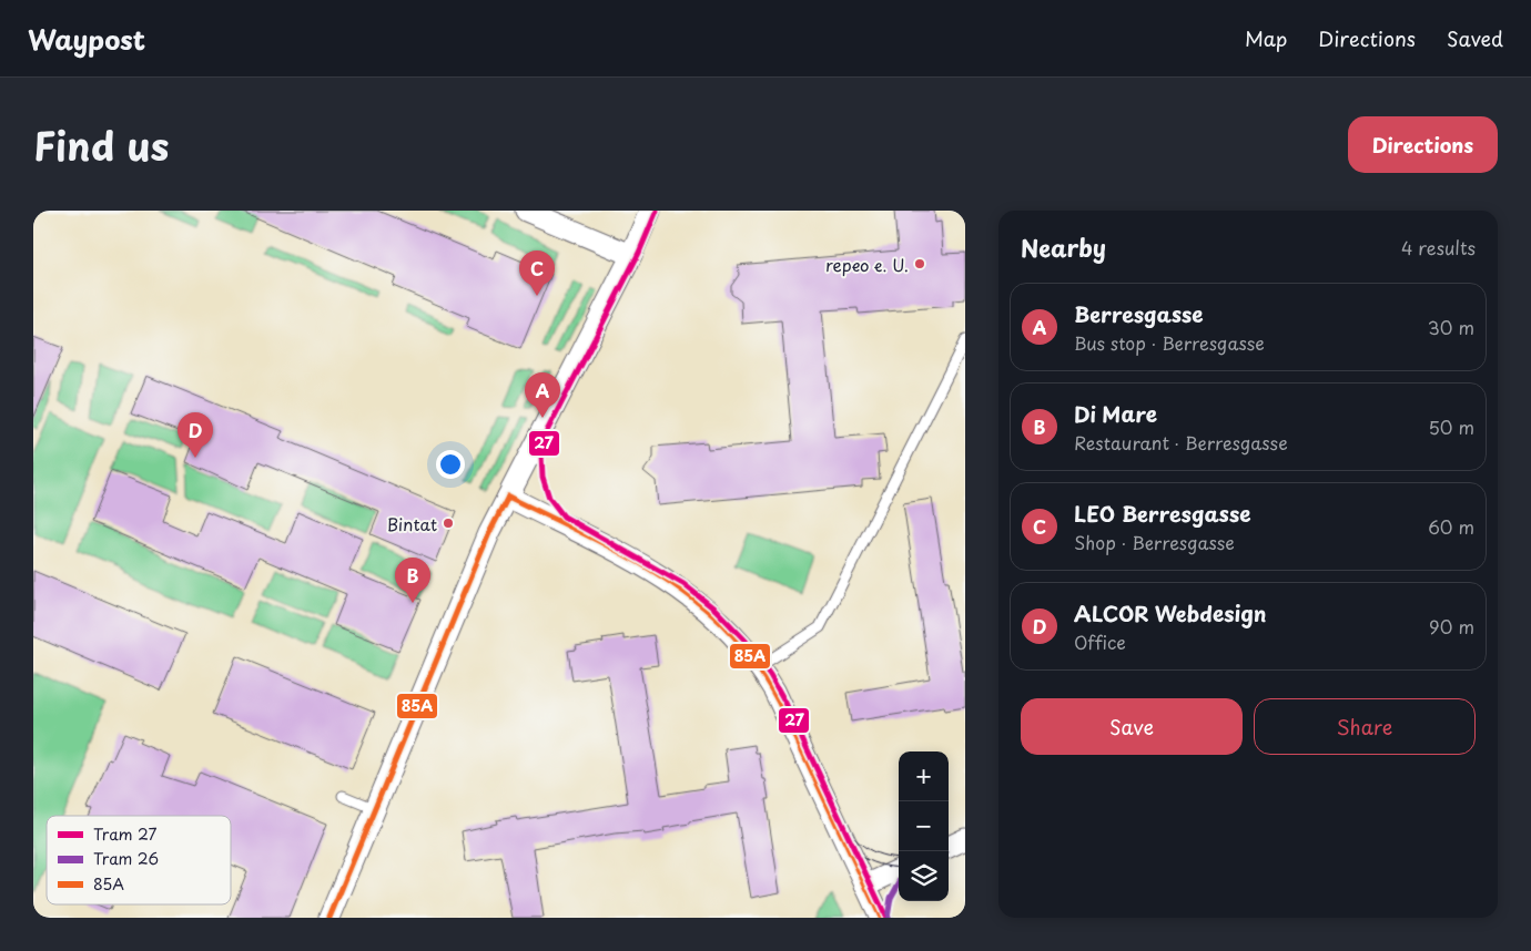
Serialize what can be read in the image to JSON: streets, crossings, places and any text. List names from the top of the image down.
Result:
{
  "places": ["repeo e. U.", "Bintat"],
  "lines": ["tram line 27", "transit line 85A", "tram line 26"],
  "legend": ["Tram 27", "Tram 26", "85A"],
  "page": {
    "header": "Waypost",
    "nav": ["Map", "Directions", "Saved"],
    "title": "Find us",
    "buttons": [
      "Directions",
      ["Save", "Share"]
    ],
    "heading": ["Nearby", "4 results"],
    "pins": [
      "C",
      "A",
      "D",
      "B"
    ],
    "list": [
      {
        "mark": "A",
        "name": "Berresgasse",
        "note": "Bus stop · Berresgasse",
        "value": "30 m"
      },
      {
        "mark": "B",
        "name": "Di Mare",
        "note": "Restaurant · Berresgasse",
        "value": "50 m"
      },
      {
        "mark": "C",
        "name": "LEO Berresgasse",
        "note": "Shop · Berresgasse",
        "value": "60 m"
      },
      {
        "mark": "D",
        "name": "ALCOR Webdesign",
        "note": "Office",
        "value": "90 m"
      }
    ],
    "map_buttons": ["+", "−"]
  }
}
